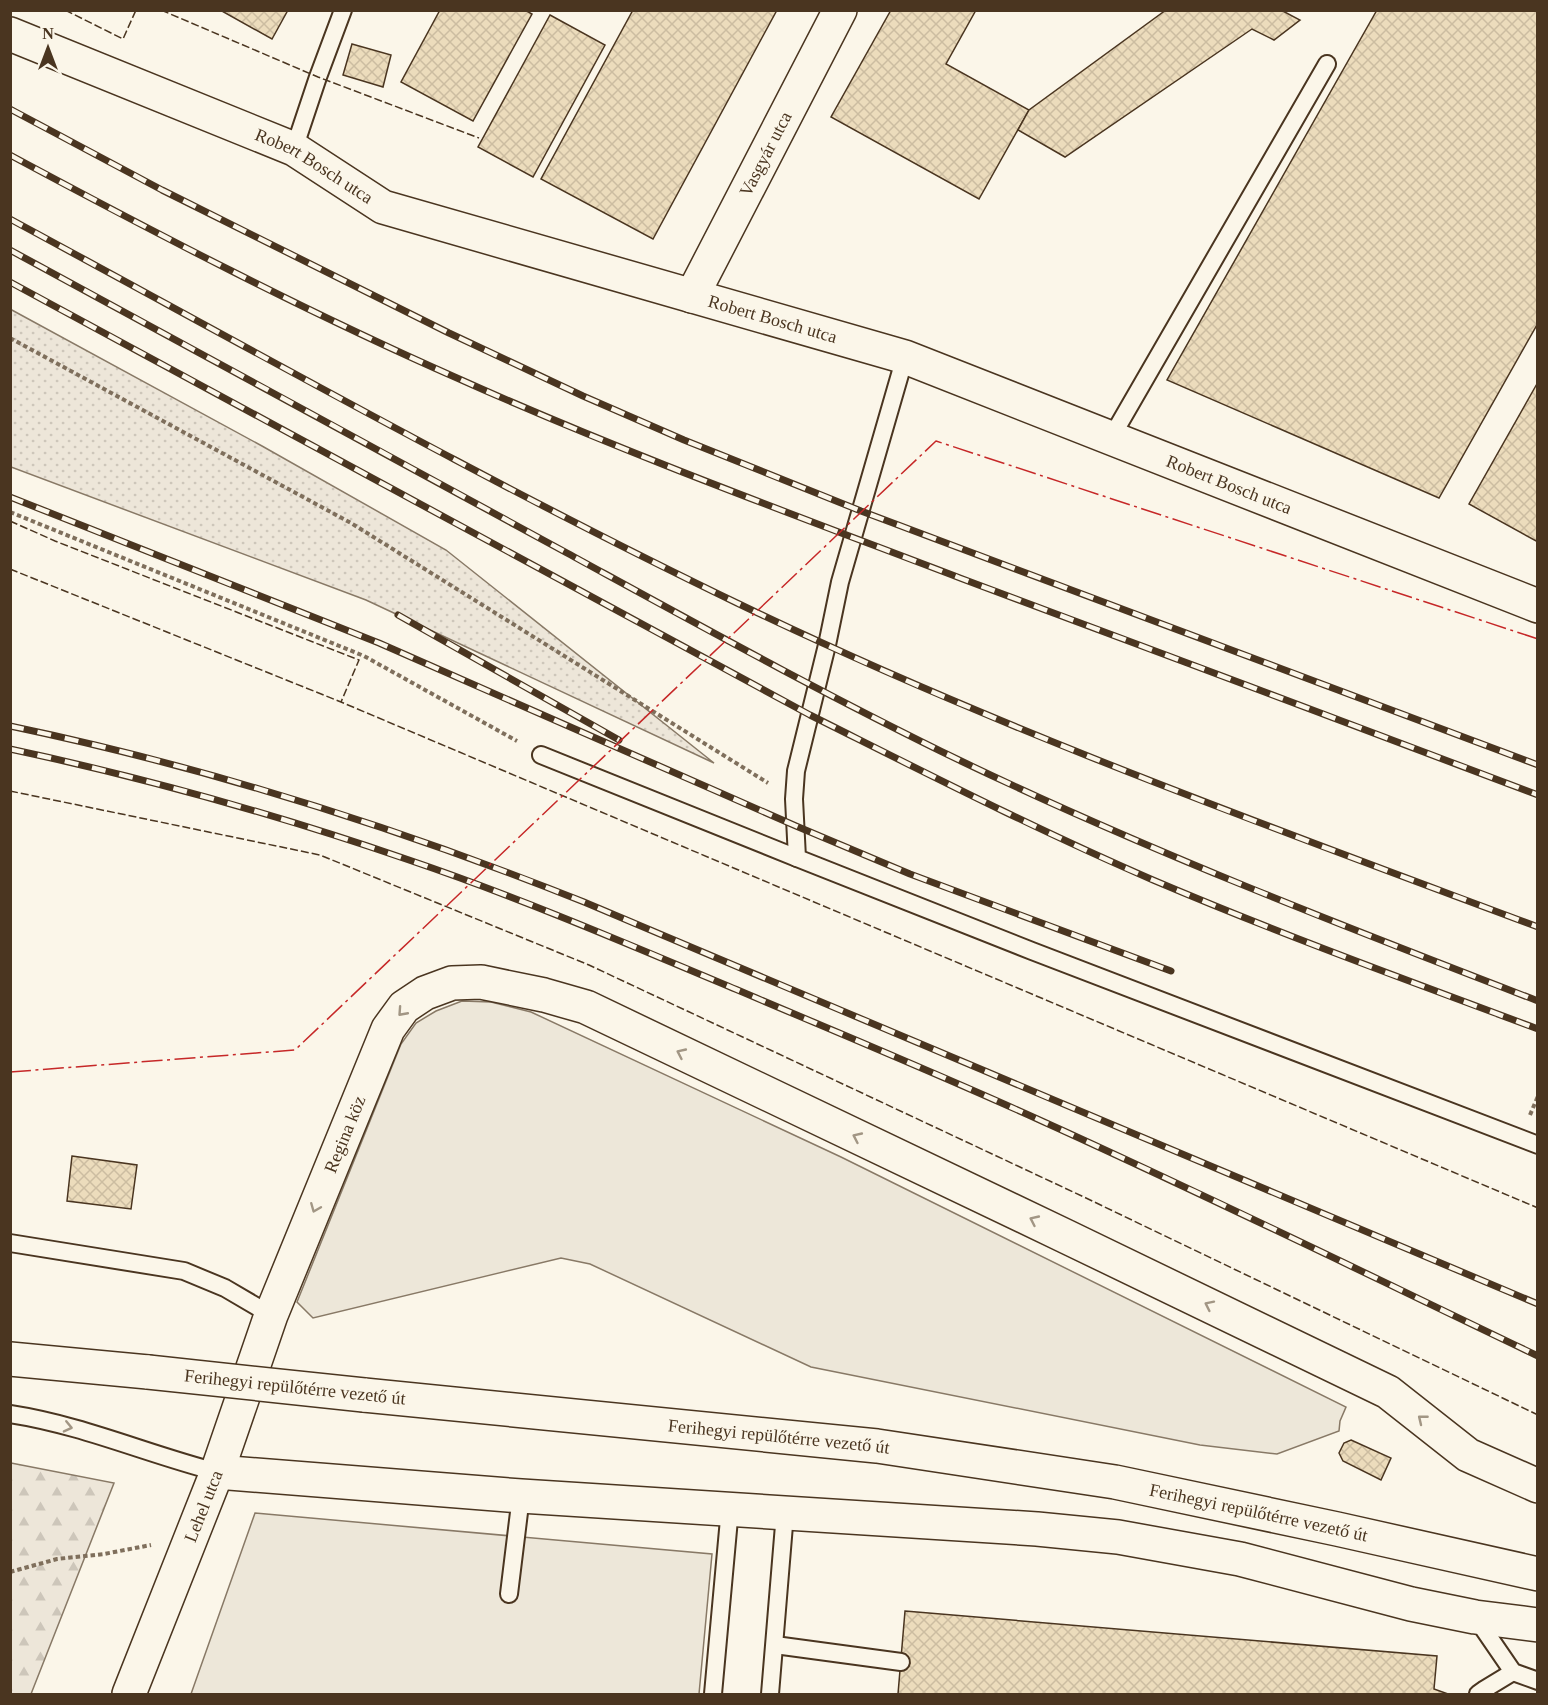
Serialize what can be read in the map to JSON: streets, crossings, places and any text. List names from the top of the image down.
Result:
{
  "streets": {
    "street": [
      "Vasgyár utca",
      "Robert Bosch utca",
      "Regina köz",
      "Ferihegyi repülőtérre vezető út",
      "Lehel utca"
    ]
  },
  "crossings": [
    ["Vasgyár utca", "Robert Bosch utca"],
    ["Regina köz", "Lehel utca"]
  ],
  "north": "top"
}
